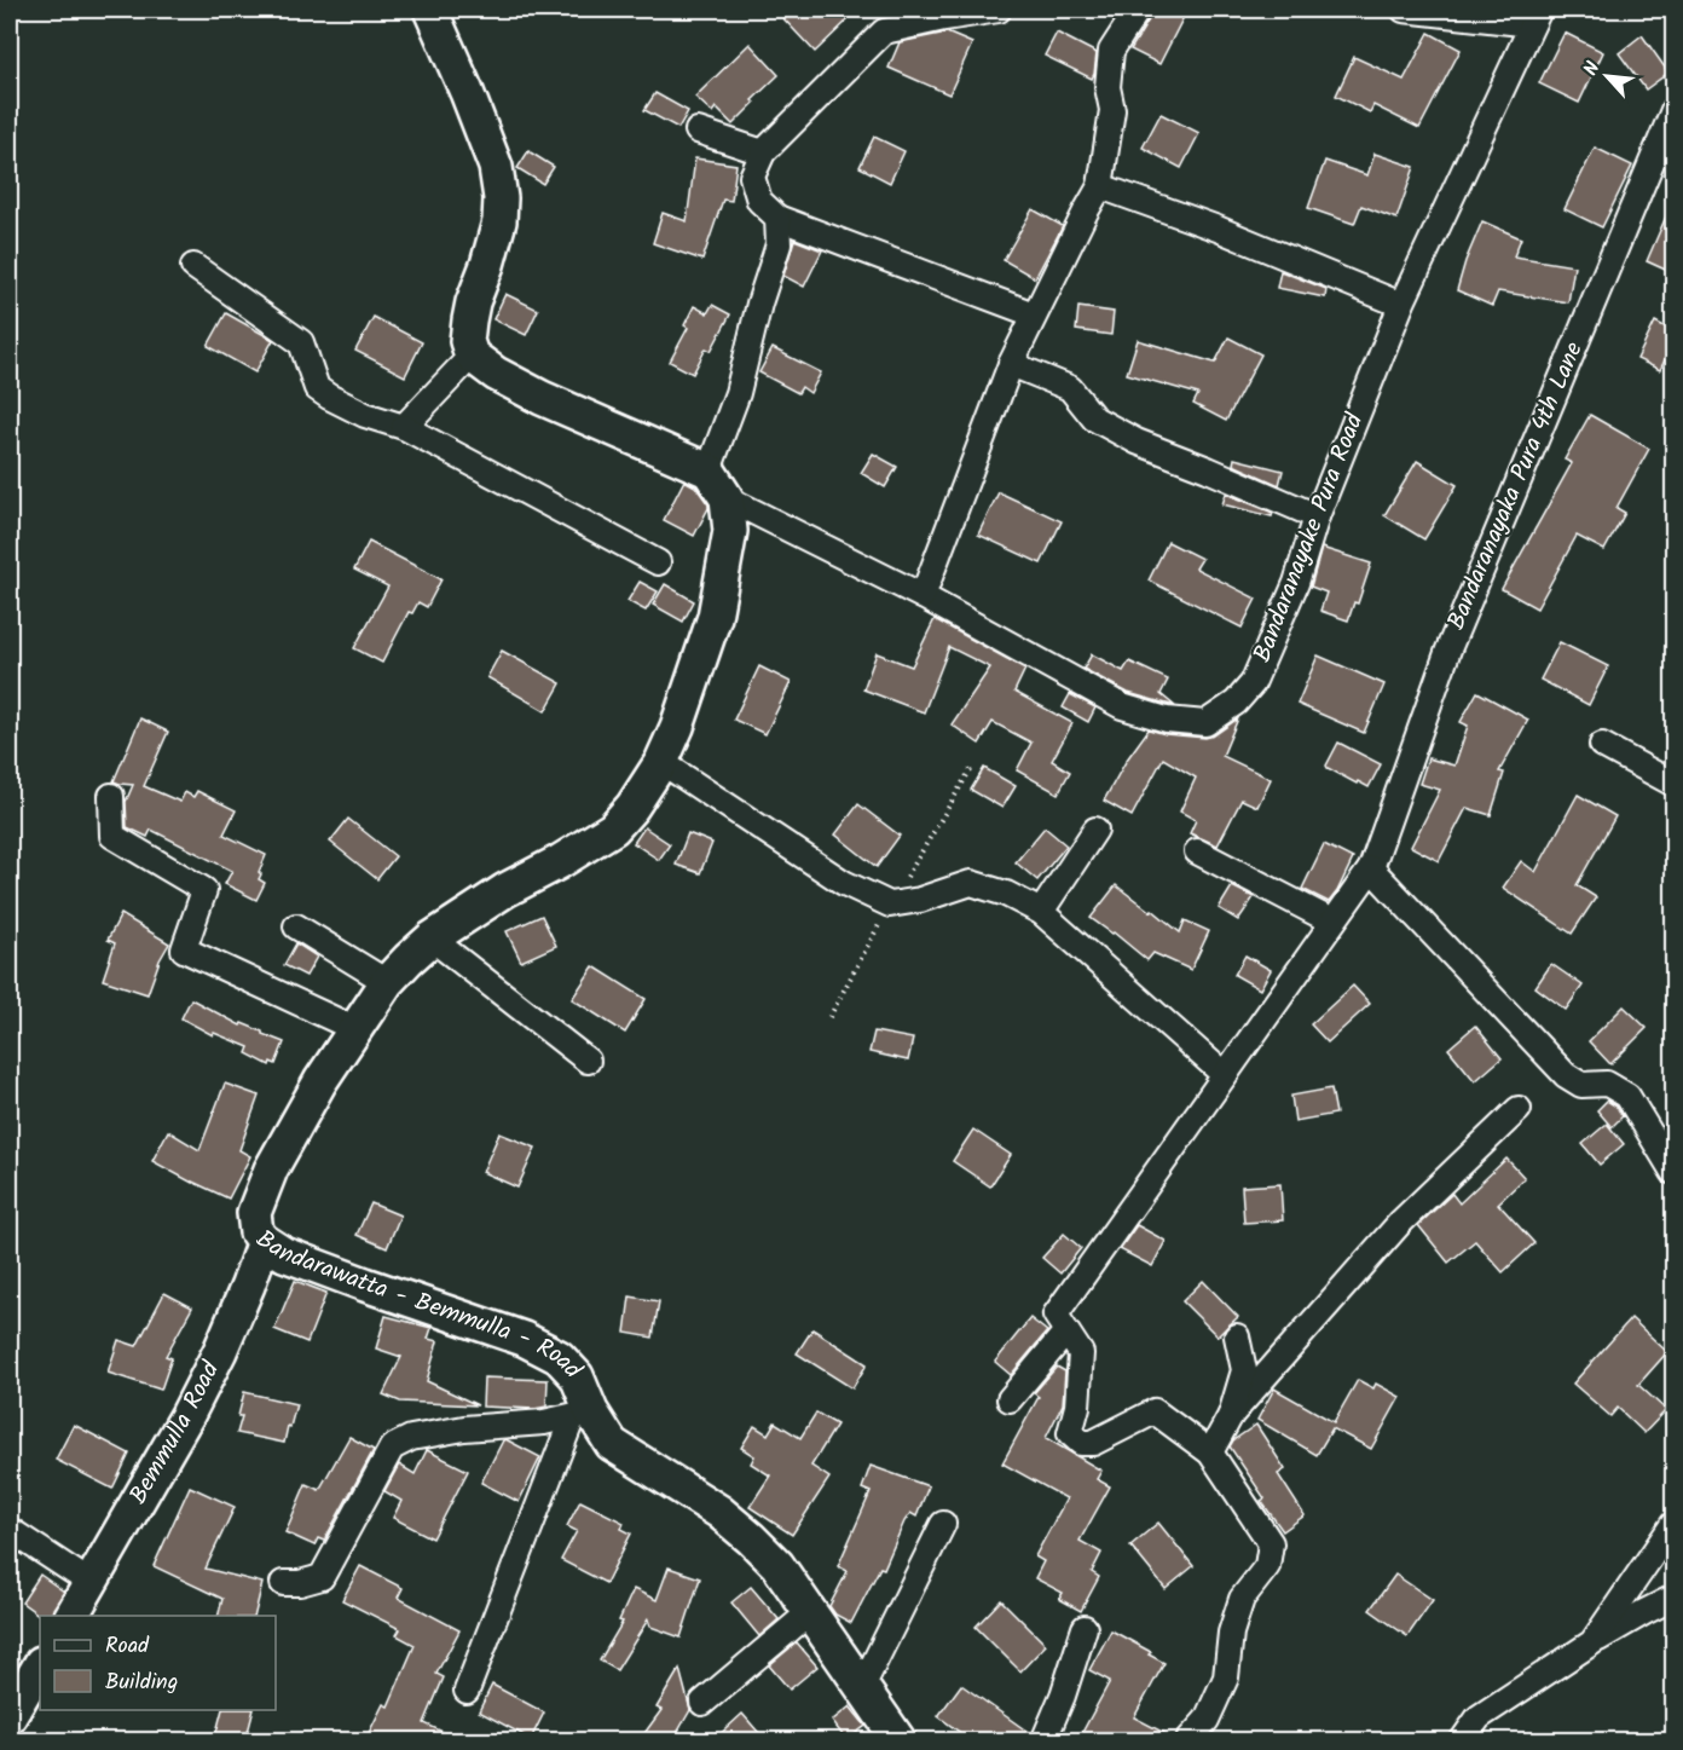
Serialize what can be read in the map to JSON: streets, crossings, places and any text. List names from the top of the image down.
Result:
{
  "streets": {
    "street": [
      "Bandaranayaka Pura 4th Lane",
      "Bandaranayake Pura Road",
      "Bandarawatta - Bemmulla - Road",
      "Bemmulla Road"
    ]
  },
  "crossings": [
    ["Bandaranayake Pura Road", "Bandarawatta - Bemmulla - Road"],
    ["Bandarawatta - Bemmulla - Road", "Bemmulla Road"]
  ],
  "legend": ["Road", "Building"],
  "north": "top left"
}
